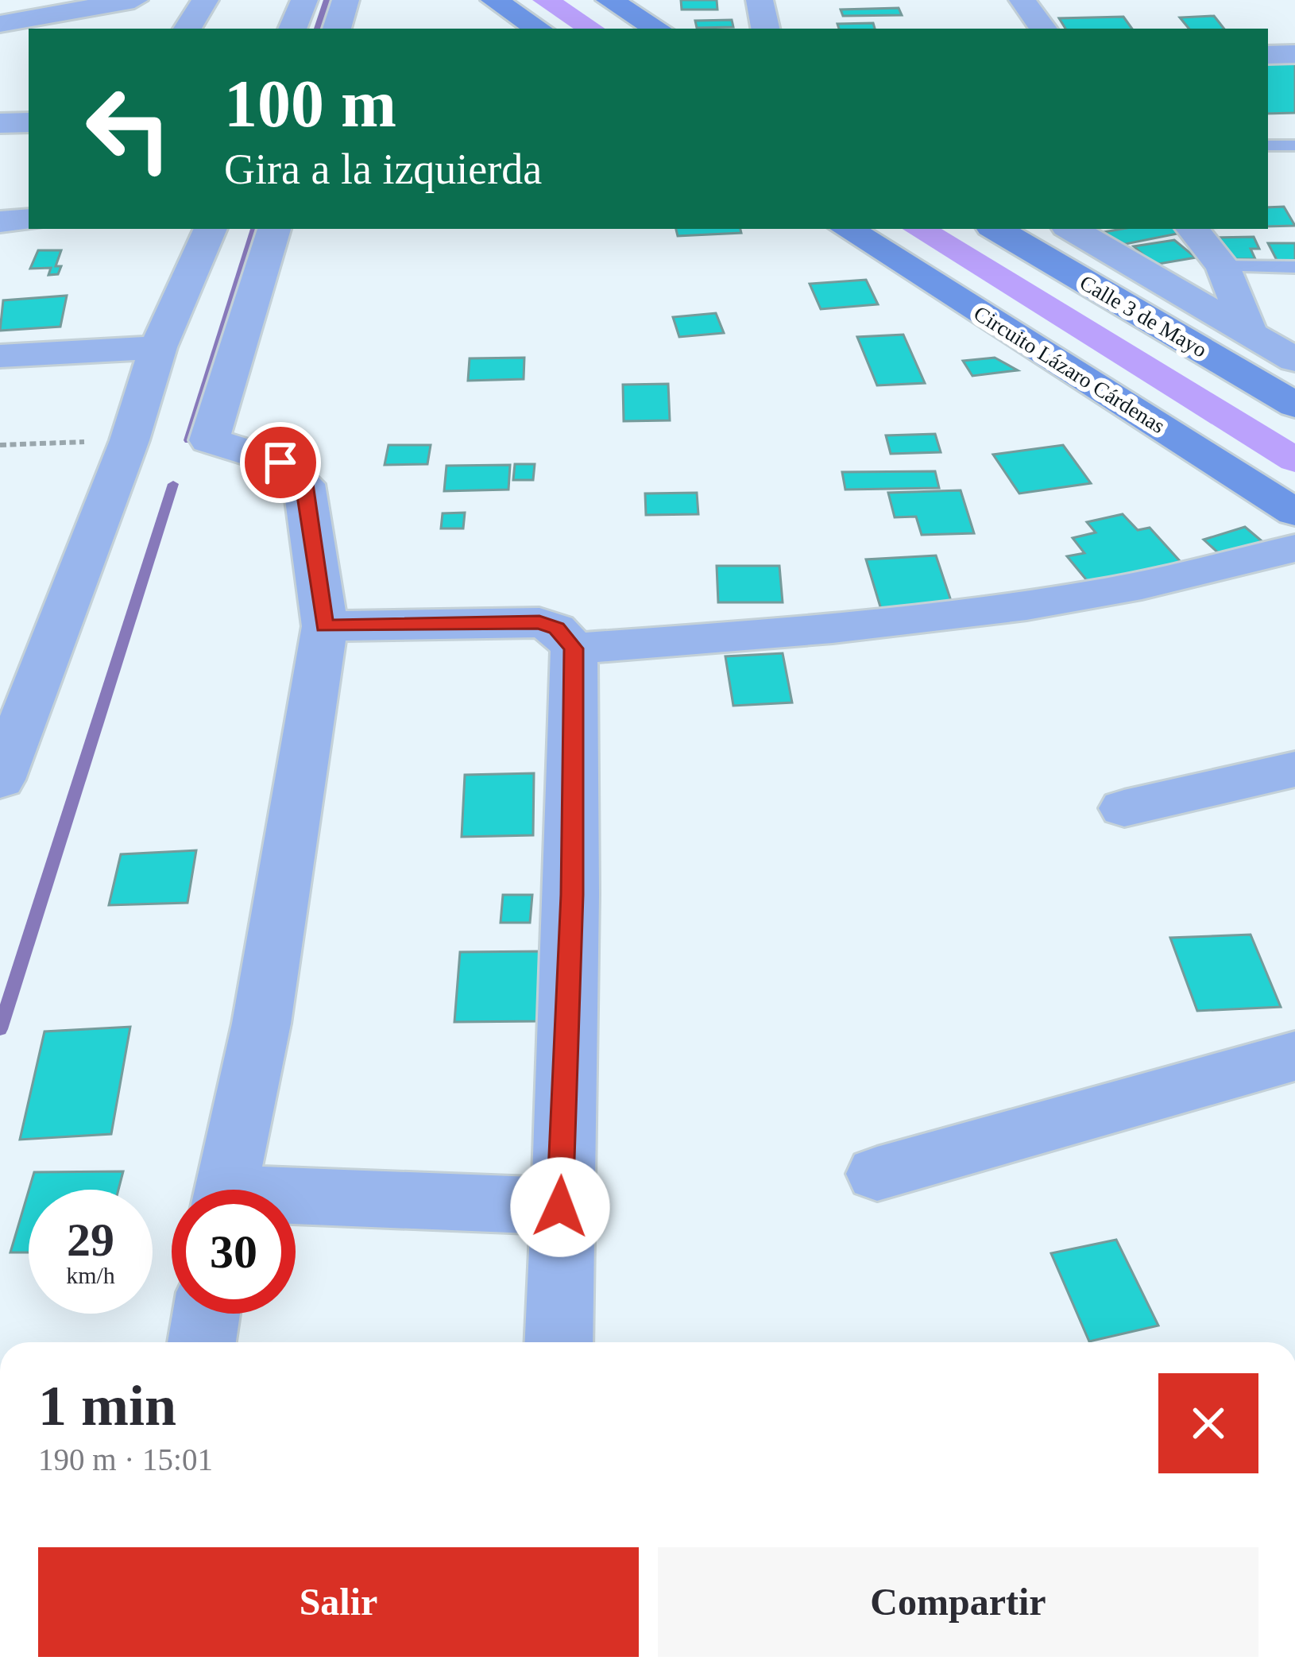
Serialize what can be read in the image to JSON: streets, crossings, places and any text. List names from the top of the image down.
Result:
{
  "streets": {
    "street": ["Calle 3 de Mayo", "Circuito Lázaro Cárdenas"]
  },
  "page": {
    "turn": ["100 m", "Gira a la izquierda"],
    "speed": "29 km/h",
    "limit": "30",
    "heading": ["1 min", "190 m · 15:01"],
    "buttons": ["Salir", "Compartir"]
  }
}
